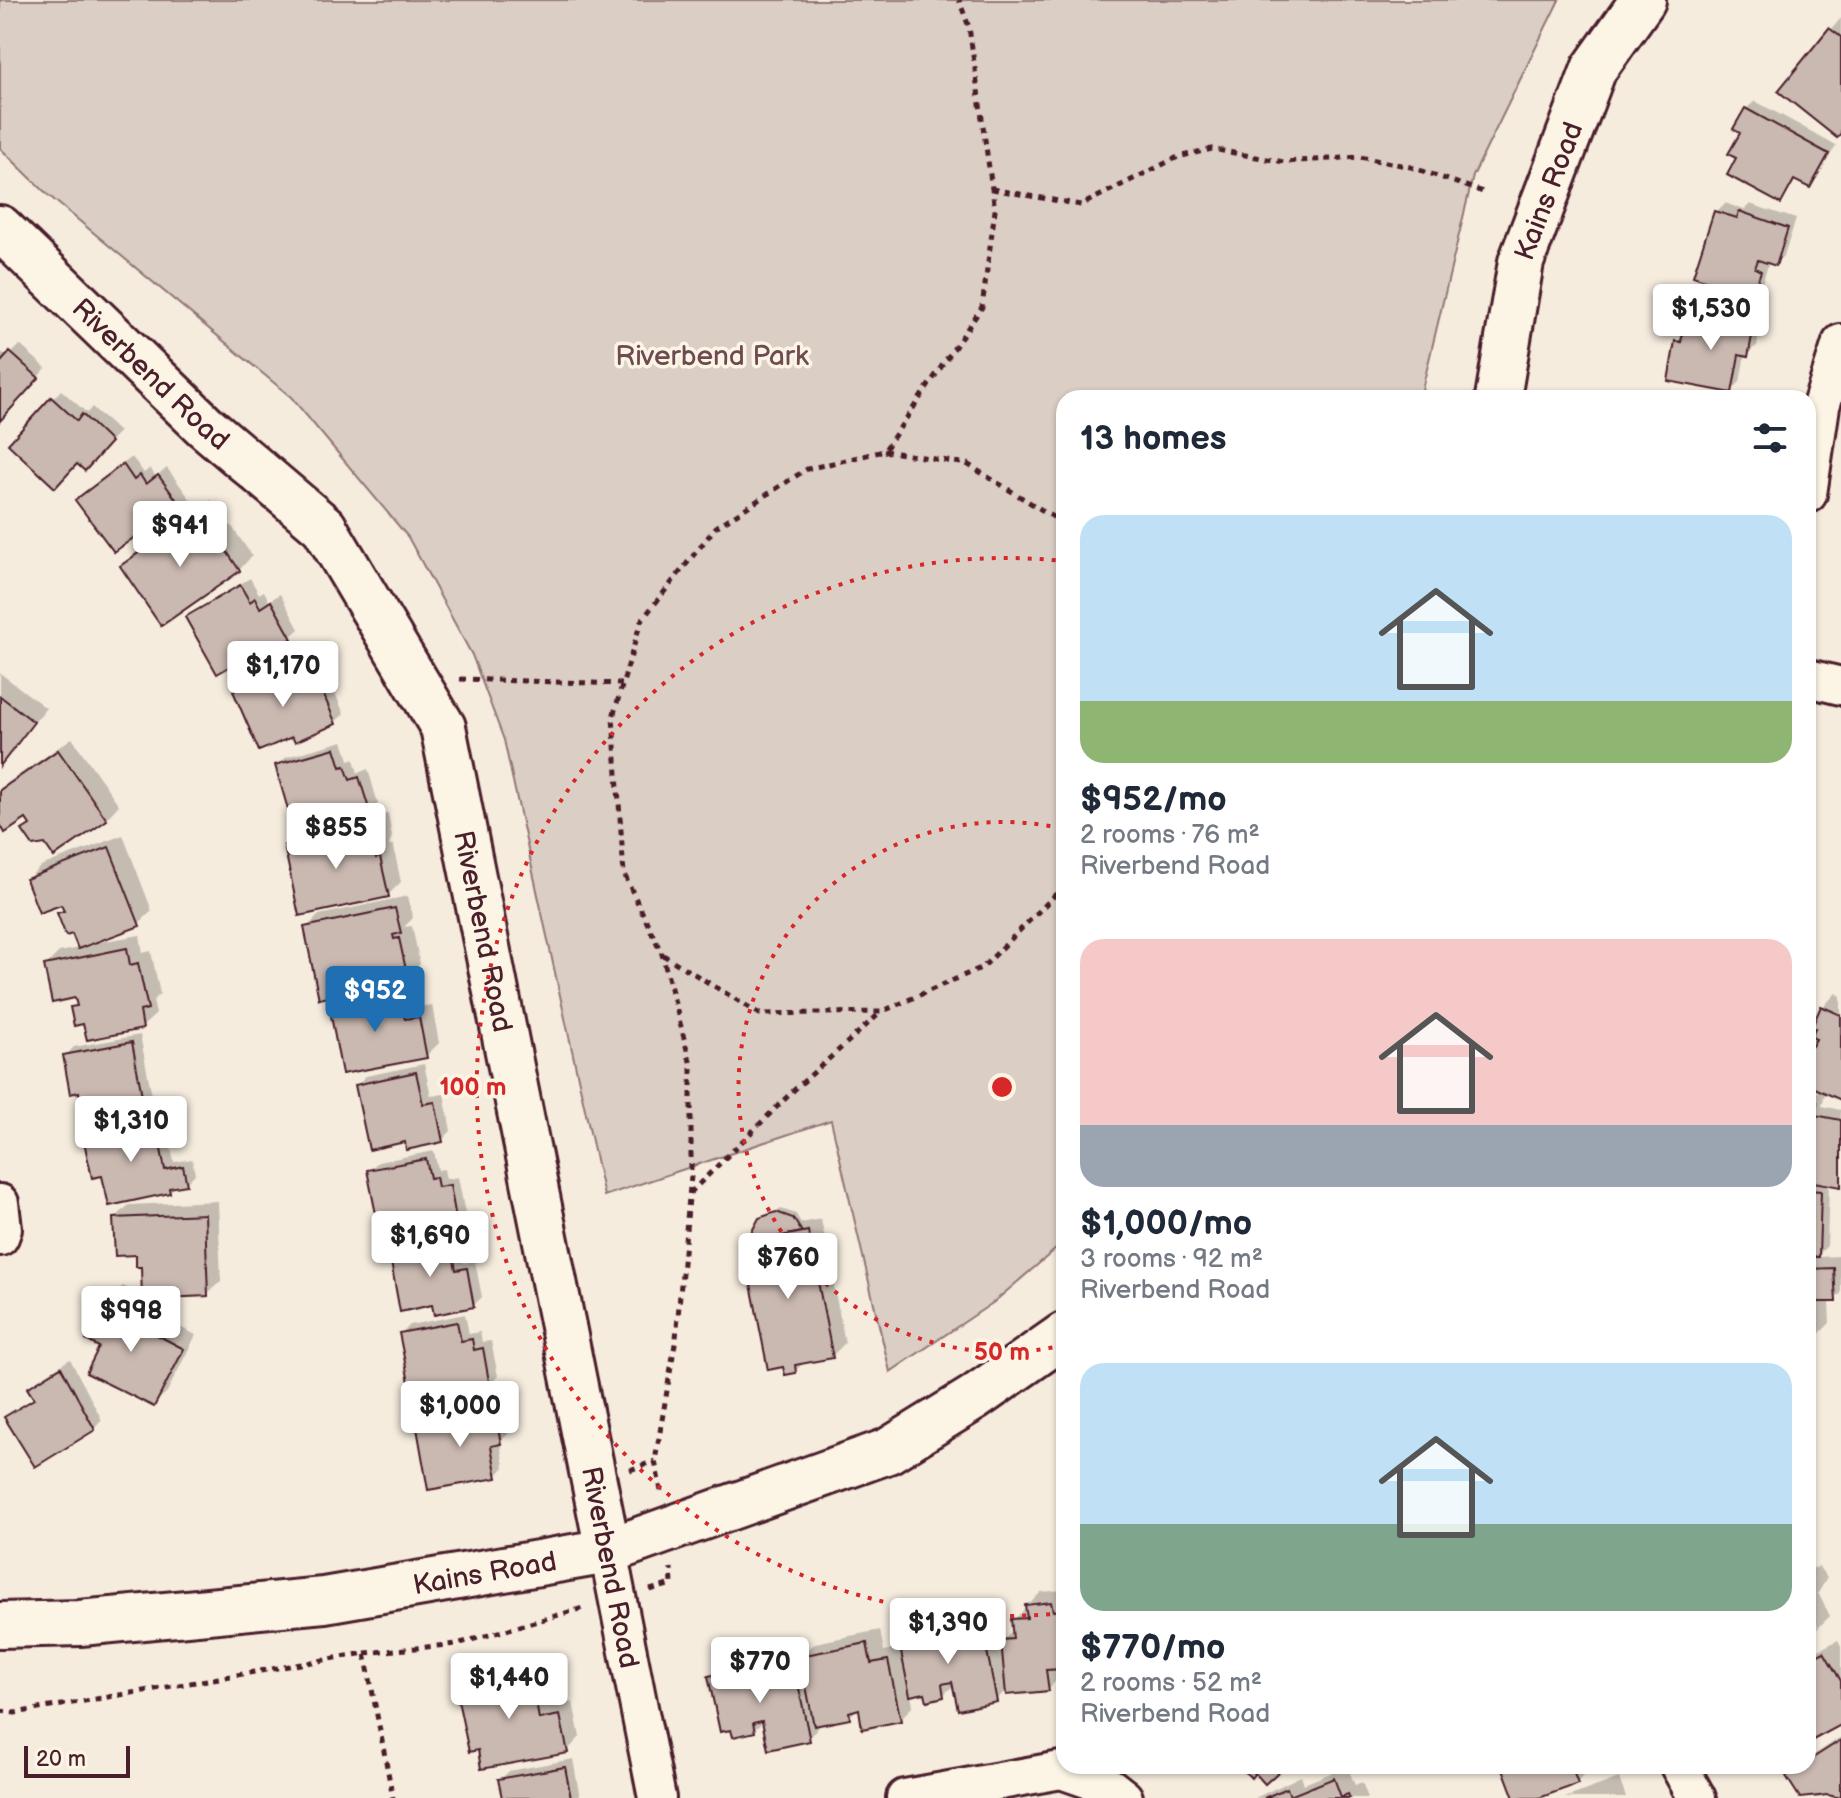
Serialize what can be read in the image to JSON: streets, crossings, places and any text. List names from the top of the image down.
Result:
{
  "streets": {
    "street": ["Kains Road", "Riverbend Road"]
  },
  "crossings": [
    ["Kains Road", "Riverbend Road"]
  ],
  "parks": ["Riverbend Park"],
  "scale_bar": "20 m",
  "page": {
    "price": [
      "$1,530",
      "$941",
      "$1,170",
      "$855",
      "$952",
      "$1,310",
      "$1,690",
      "$760",
      "$998",
      "$1,000",
      "$1,390",
      "$770",
      "$1,440"
    ],
    "heading": "13 homes",
    "list": [
      {
        "name": "$952/mo",
        "note": "2 rooms · 76 m² · Riverbend Road"
      },
      {
        "name": "$1,000/mo",
        "note": "3 rooms · 92 m² · Riverbend Road"
      },
      {
        "name": "$770/mo",
        "note": "2 rooms · 52 m² · Riverbend Road"
      }
    ],
    "scale": "20 m"
  },
  "rings": ["100 m", "50 m"]
}
